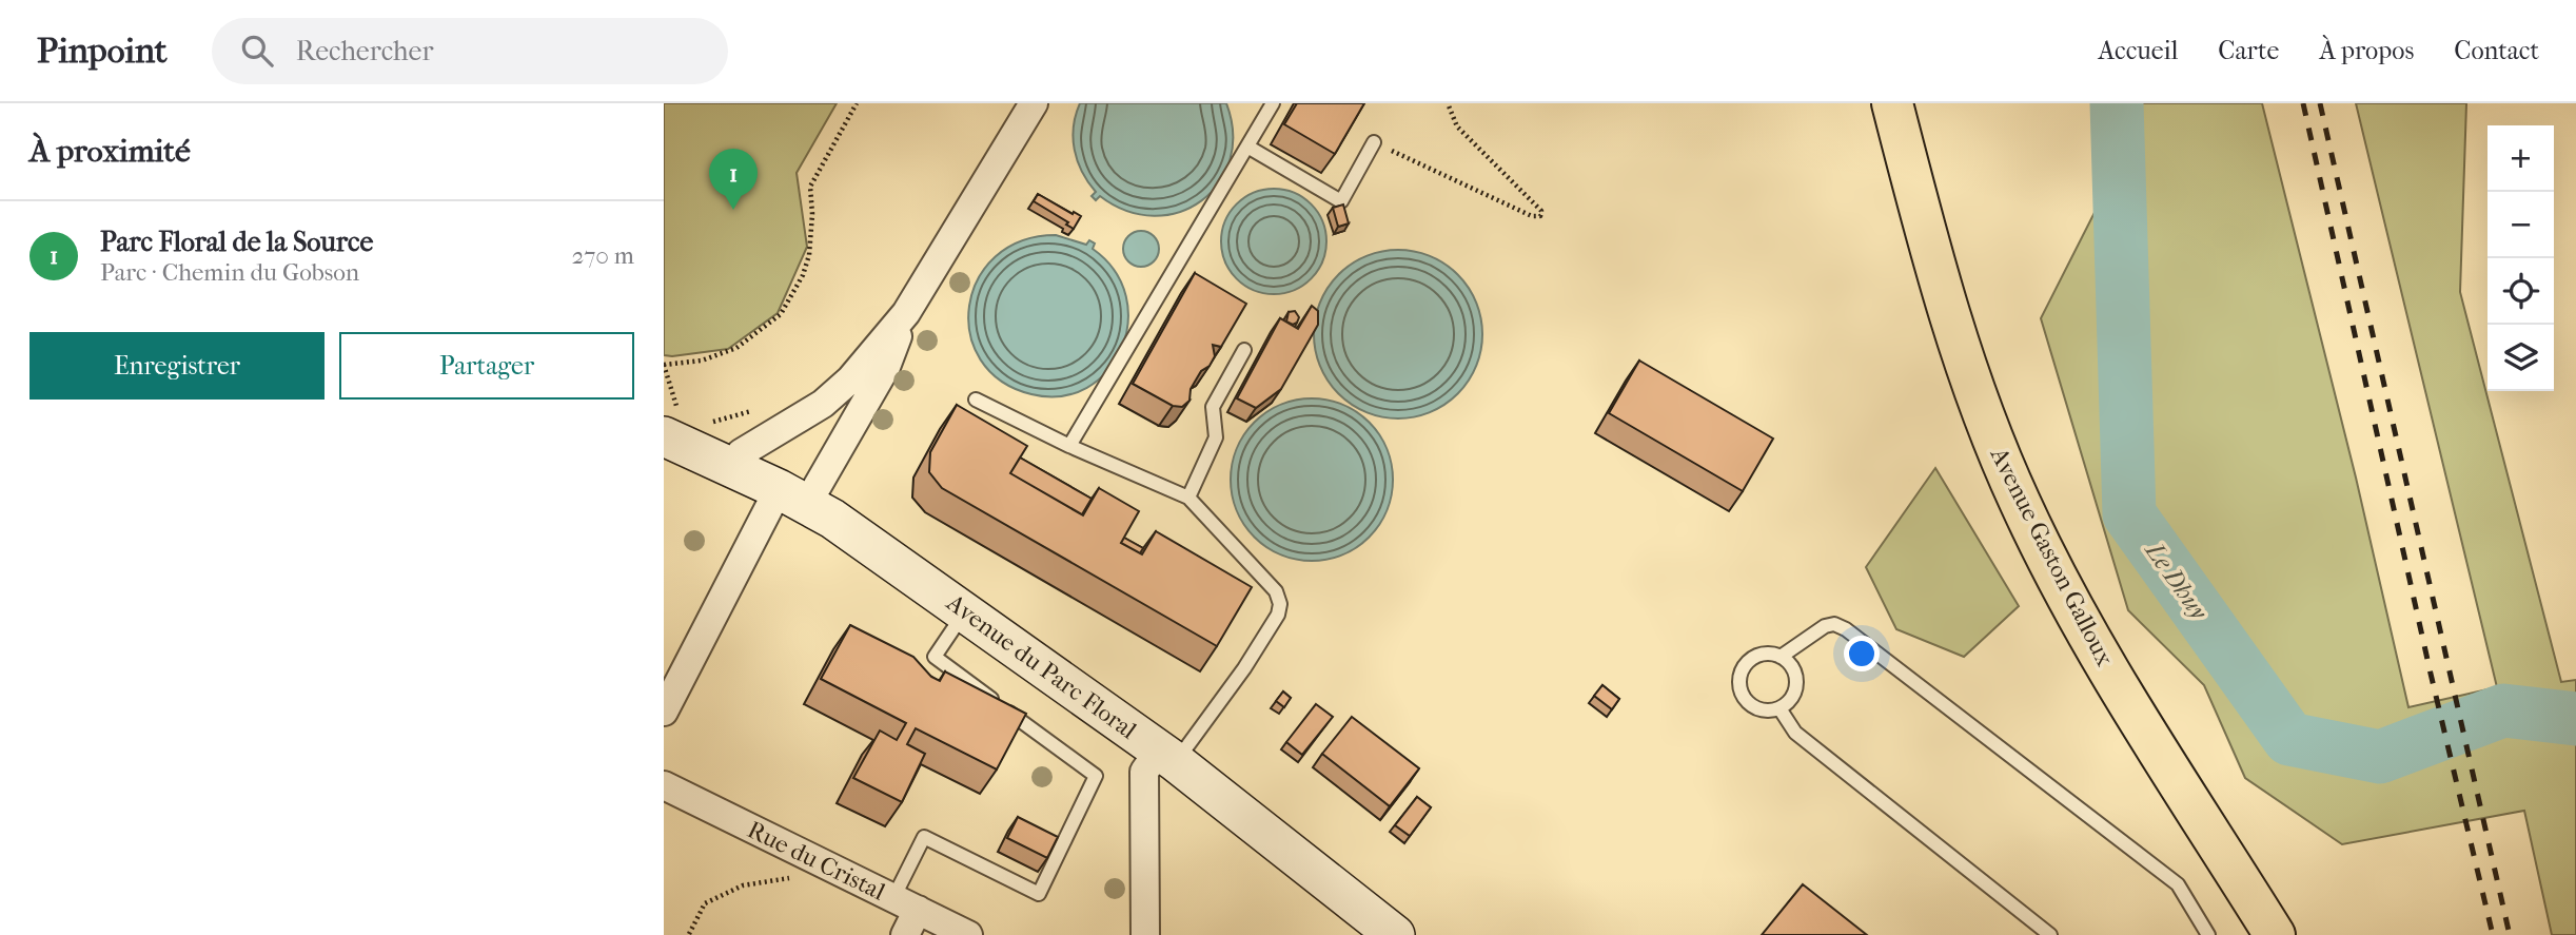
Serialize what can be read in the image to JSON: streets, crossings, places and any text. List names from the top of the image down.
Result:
{
  "streets": {
    "main road": ["Avenue Gaston Galloux", "Avenue du Parc Floral"],
    "street": ["Rue du Cristal"]
  },
  "water": ["Le Dhuy"],
  "page": {
    "header": "Pinpoint",
    "search": "Rechercher",
    "nav": [
      "Accueil",
      "Carte",
      "À propos",
      "Contact"
    ],
    "heading": "À proximité",
    "map_buttons": ["+", "−"],
    "pins": "1",
    "list": [
      {
        "mark": "1",
        "name": "Parc Floral de la Source",
        "note": "Parc · Chemin du Gobson",
        "value": "270 m"
      }
    ],
    "buttons": ["Enregistrer", "Partager"]
  }
}
